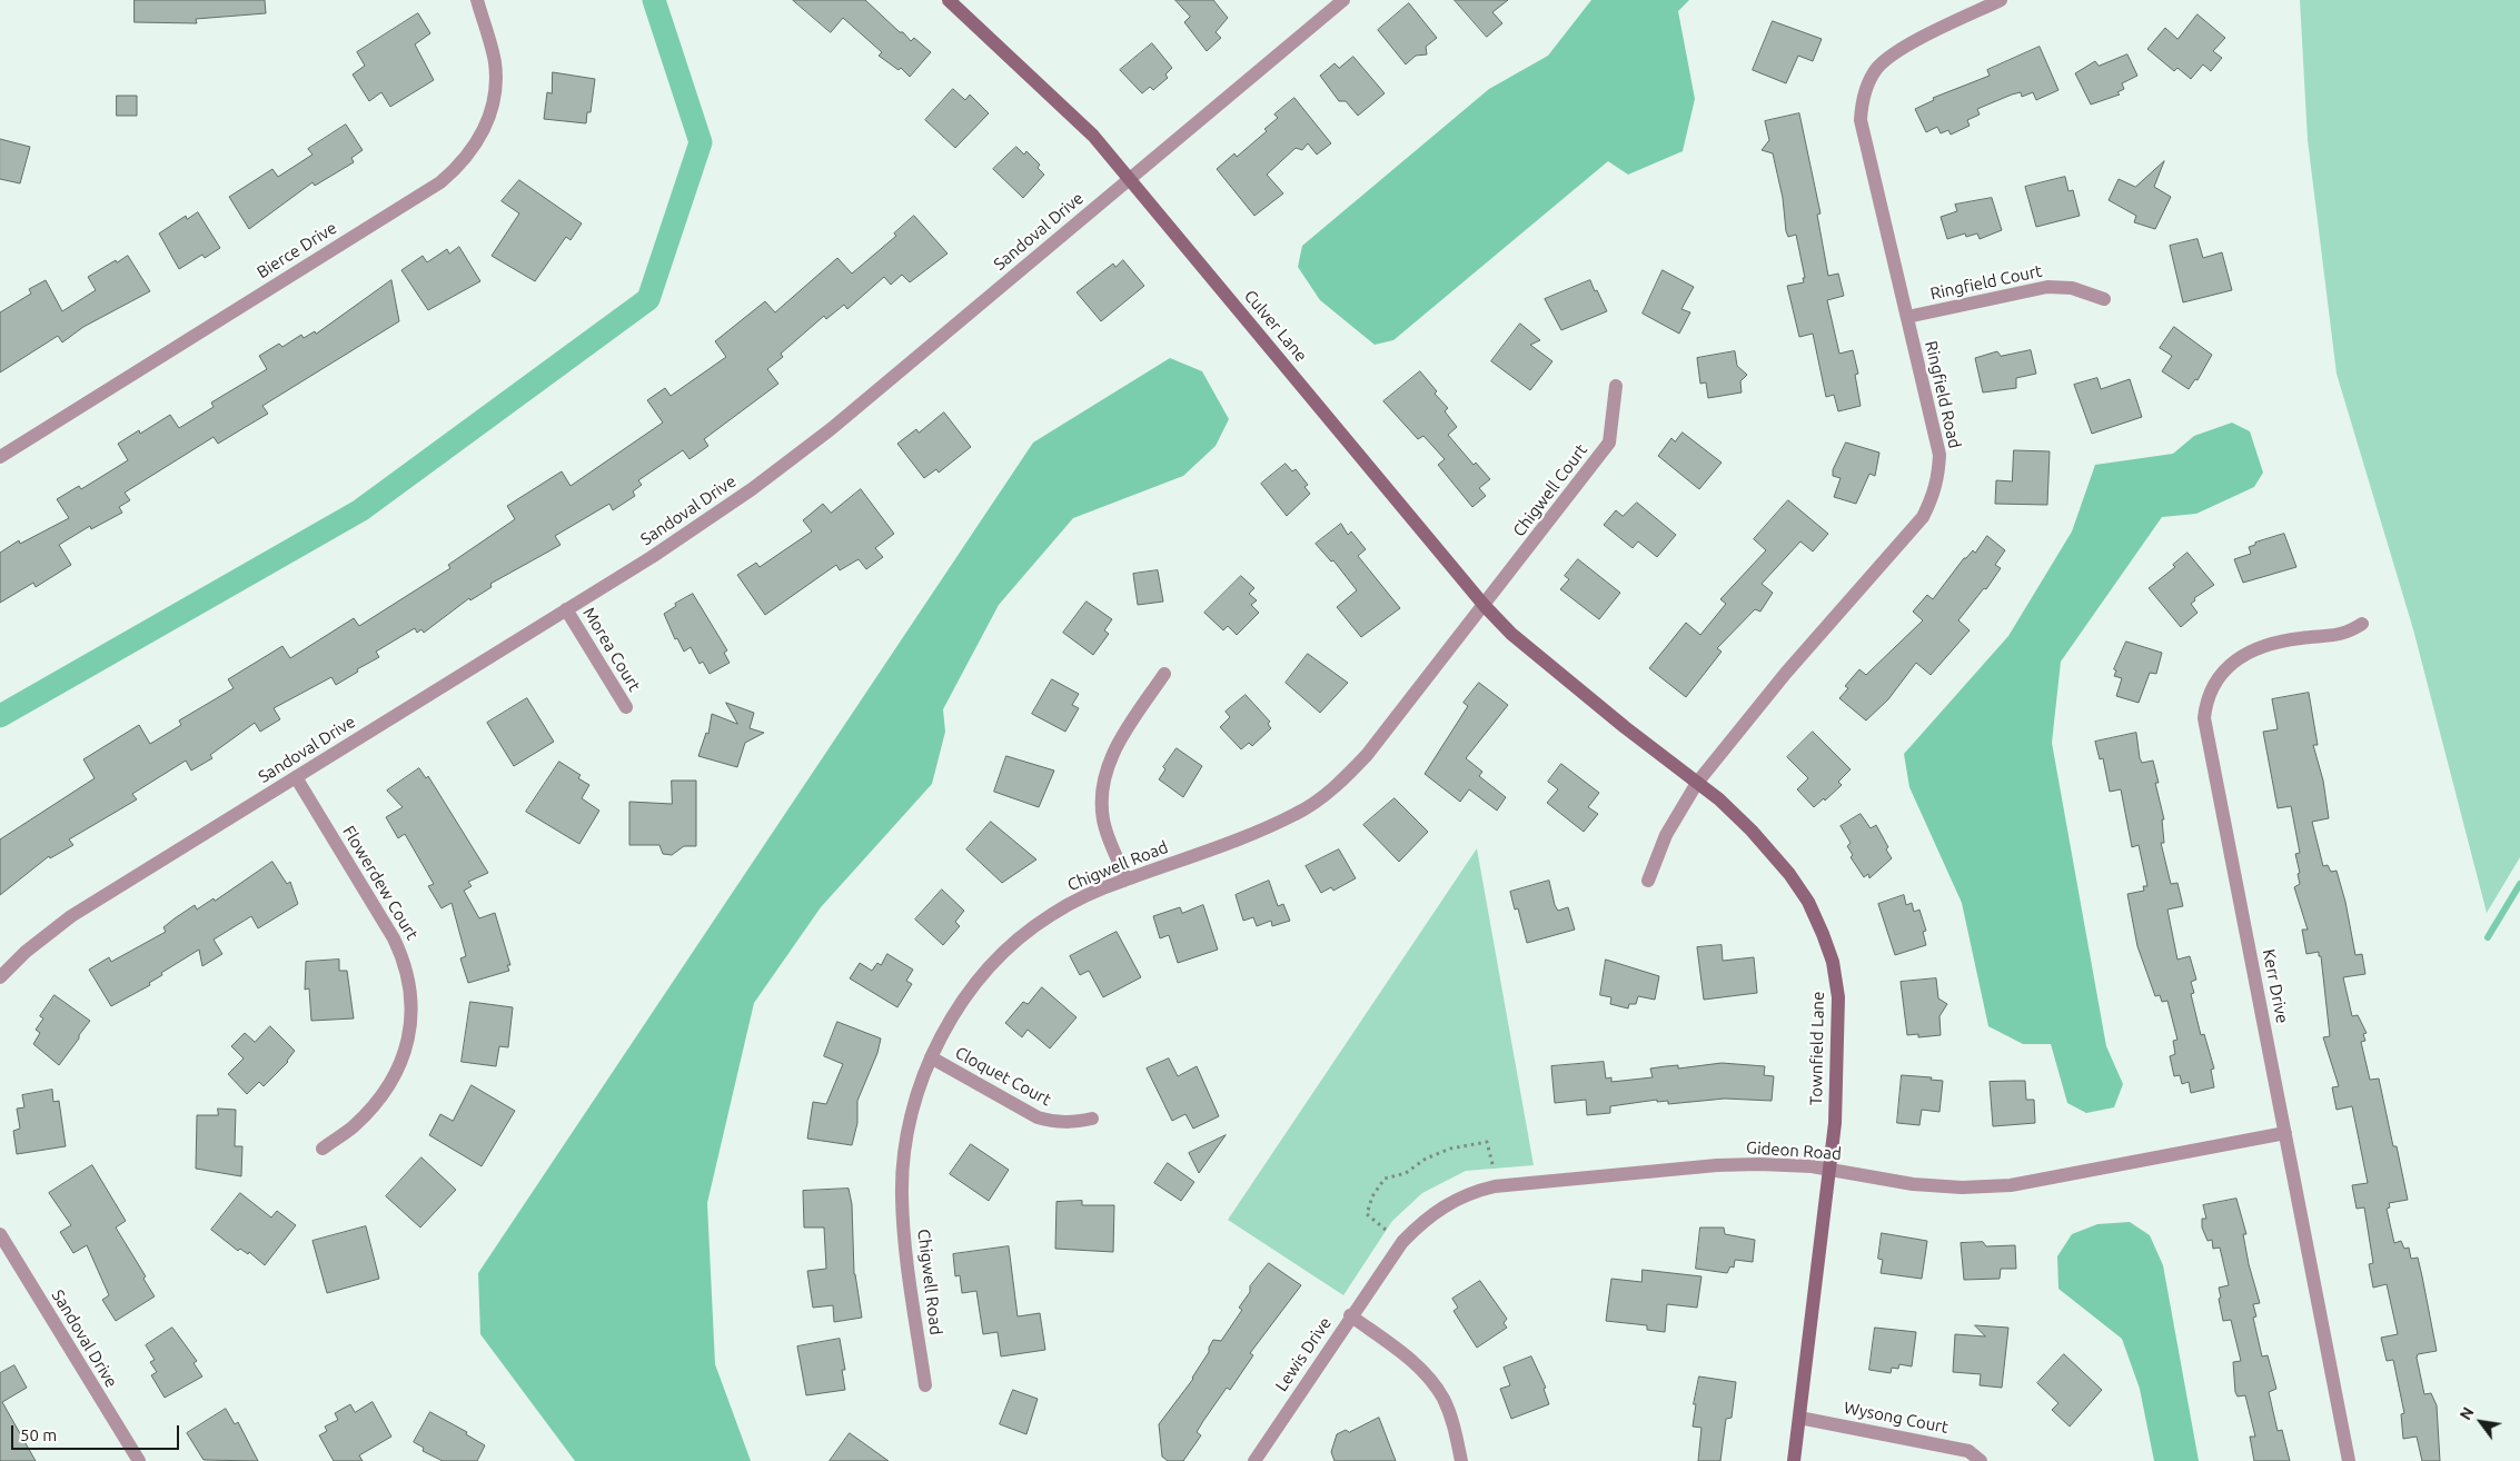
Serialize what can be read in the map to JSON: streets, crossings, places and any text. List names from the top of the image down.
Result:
{
  "streets": {
    "street": [
      "Sandoval Drive",
      "Bierce Drive",
      "Ringfield Court",
      "Culver Lane",
      "Ringfield Road",
      "Chigwell Court",
      "Morea Court",
      "Chigwell Road",
      "Flowerdew Court",
      "Kerr Drive",
      "Townfield Lane",
      "Cloquet Court",
      "Gideon Road",
      "Lewis Drive",
      "Wysong Court"
    ]
  },
  "crossings": [
    ["Sandoval Drive", "Culver Lane"],
    ["Sandoval Drive", "Morea Court"],
    ["Sandoval Drive", "Flowerdew Court"],
    ["Ringfield Court", "Ringfield Road"],
    ["Culver Lane", "Chigwell Court"],
    ["Culver Lane", "Chigwell Road"],
    ["Culver Lane", "Townfield Lane"],
    ["Ringfield Road", "Townfield Lane"],
    ["Chigwell Court", "Chigwell Road"],
    ["Chigwell Road", "Cloquet Court"],
    ["Kerr Drive", "Gideon Road"],
    ["Townfield Lane", "Gideon Road"],
    ["Townfield Lane", "Wysong Court"],
    ["Gideon Road", "Lewis Drive"]
  ],
  "scale_bar": "50 m",
  "north": "top left"
}
